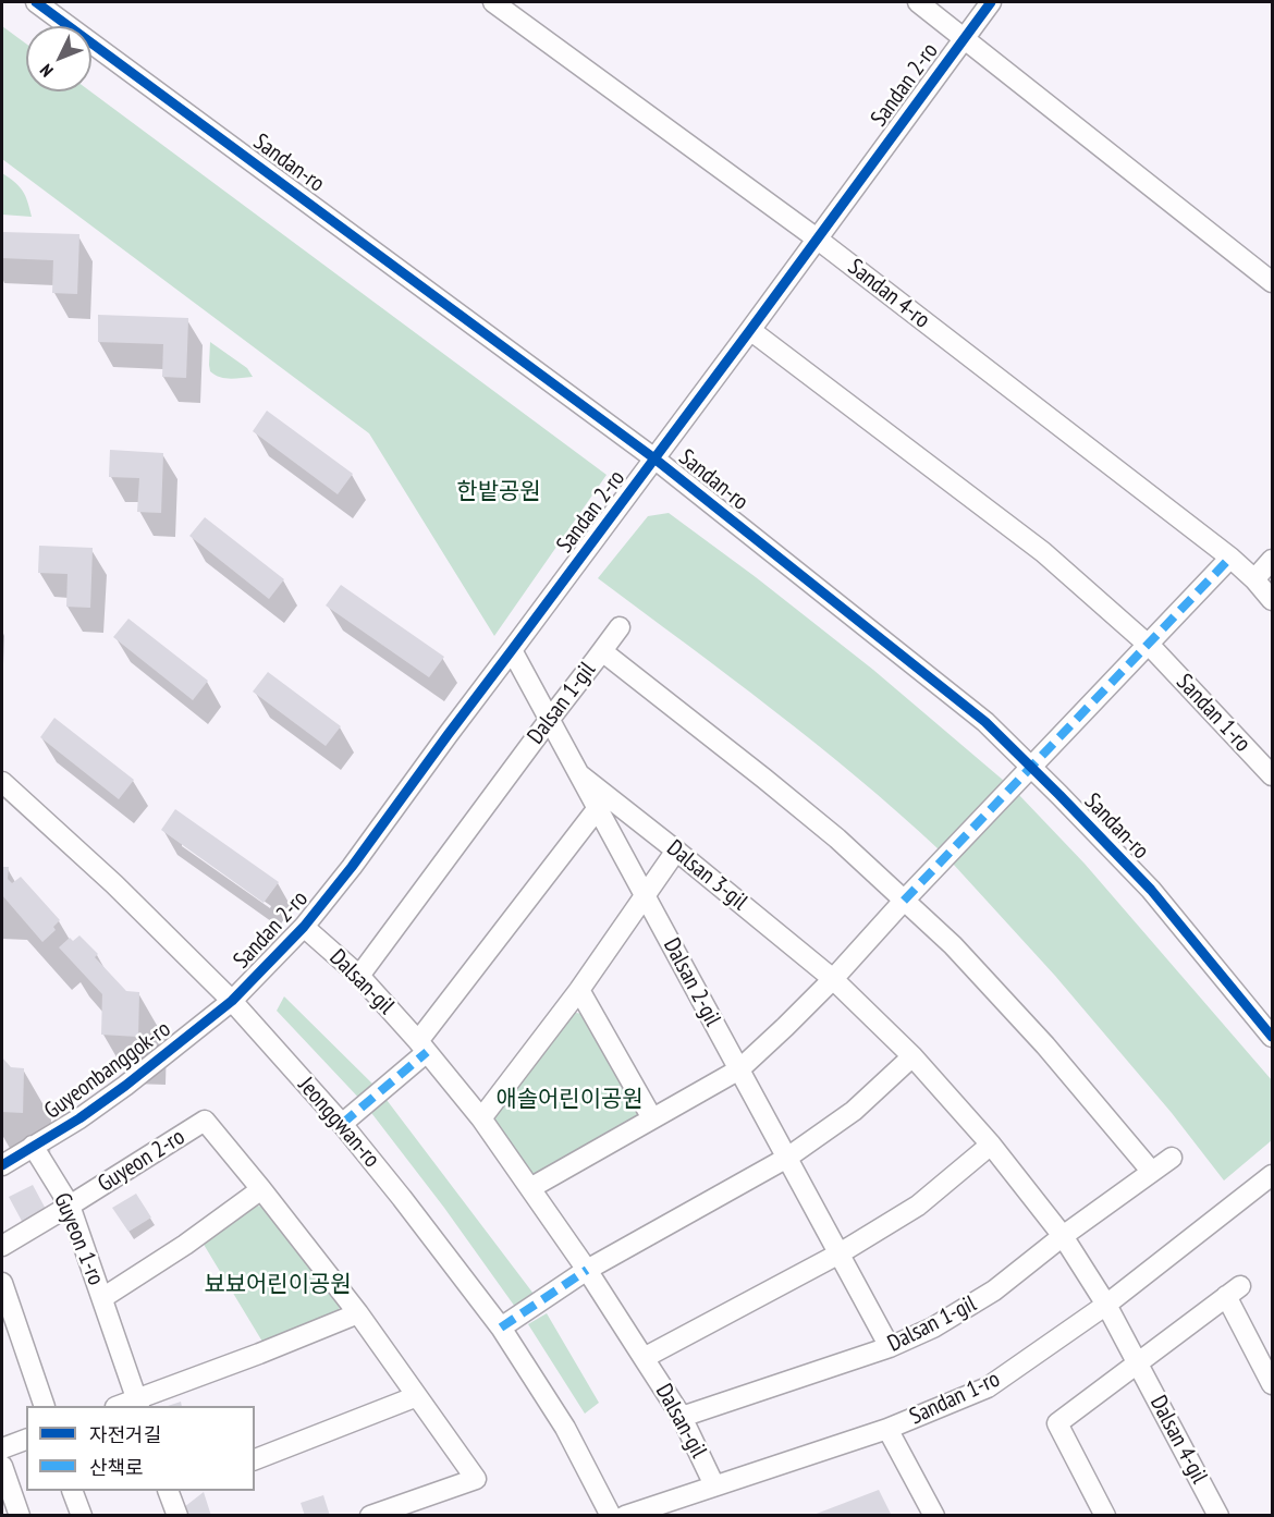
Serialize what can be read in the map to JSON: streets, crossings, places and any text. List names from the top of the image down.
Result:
{
  "streets": {
    "street": [
      "Sandan 2-ro",
      "Sandan-ro",
      "Sandan 4-ro",
      "Dalsan 1-gil",
      "Sandan 1-ro",
      "Dalsan 3-gil",
      "Dalsan-gil",
      "Dalsan 2-gil",
      "Guyeonbanggok-ro",
      "Jeonggwan-ro",
      "Guyeon 2-ro",
      "Guyeon 1-ro",
      "Dalsan 4-gil"
    ]
  },
  "crossings": [
    ["Sandan 2-ro", "Sandan-ro"],
    ["Sandan 2-ro", "Sandan 4-ro"],
    ["Sandan 2-ro", "Sandan 1-ro"],
    ["Sandan 2-ro", "Dalsan-gil"],
    ["Sandan 2-ro", "Dalsan 2-gil"],
    ["Sandan 2-ro", "Guyeonbanggok-ro"],
    ["Sandan 2-ro", "Jeonggwan-ro"],
    ["Dalsan 1-gil", "Dalsan 3-gil"],
    ["Dalsan 1-gil", "Dalsan-gil"],
    ["Dalsan 1-gil", "Dalsan 2-gil"],
    ["Sandan 1-ro", "Dalsan 3-gil"],
    ["Sandan 1-ro", "Dalsan-gil"],
    ["Sandan 1-ro", "Dalsan 4-gil"],
    ["Dalsan 3-gil", "Dalsan 2-gil"],
    ["Dalsan 3-gil", "Dalsan 4-gil"],
    ["Dalsan-gil", "Dalsan 2-gil"],
    ["Guyeonbanggok-ro", "Jeonggwan-ro"],
    ["Guyeonbanggok-ro", "Guyeon 1-ro"],
    ["Guyeon 2-ro", "Guyeon 1-ro"]
  ],
  "parks": ["한밭공원", "애솔어린이공원", "뵤뵤어린이공원"],
  "legend": ["자전거길", "산책로"],
  "north": "bottom left"
}
